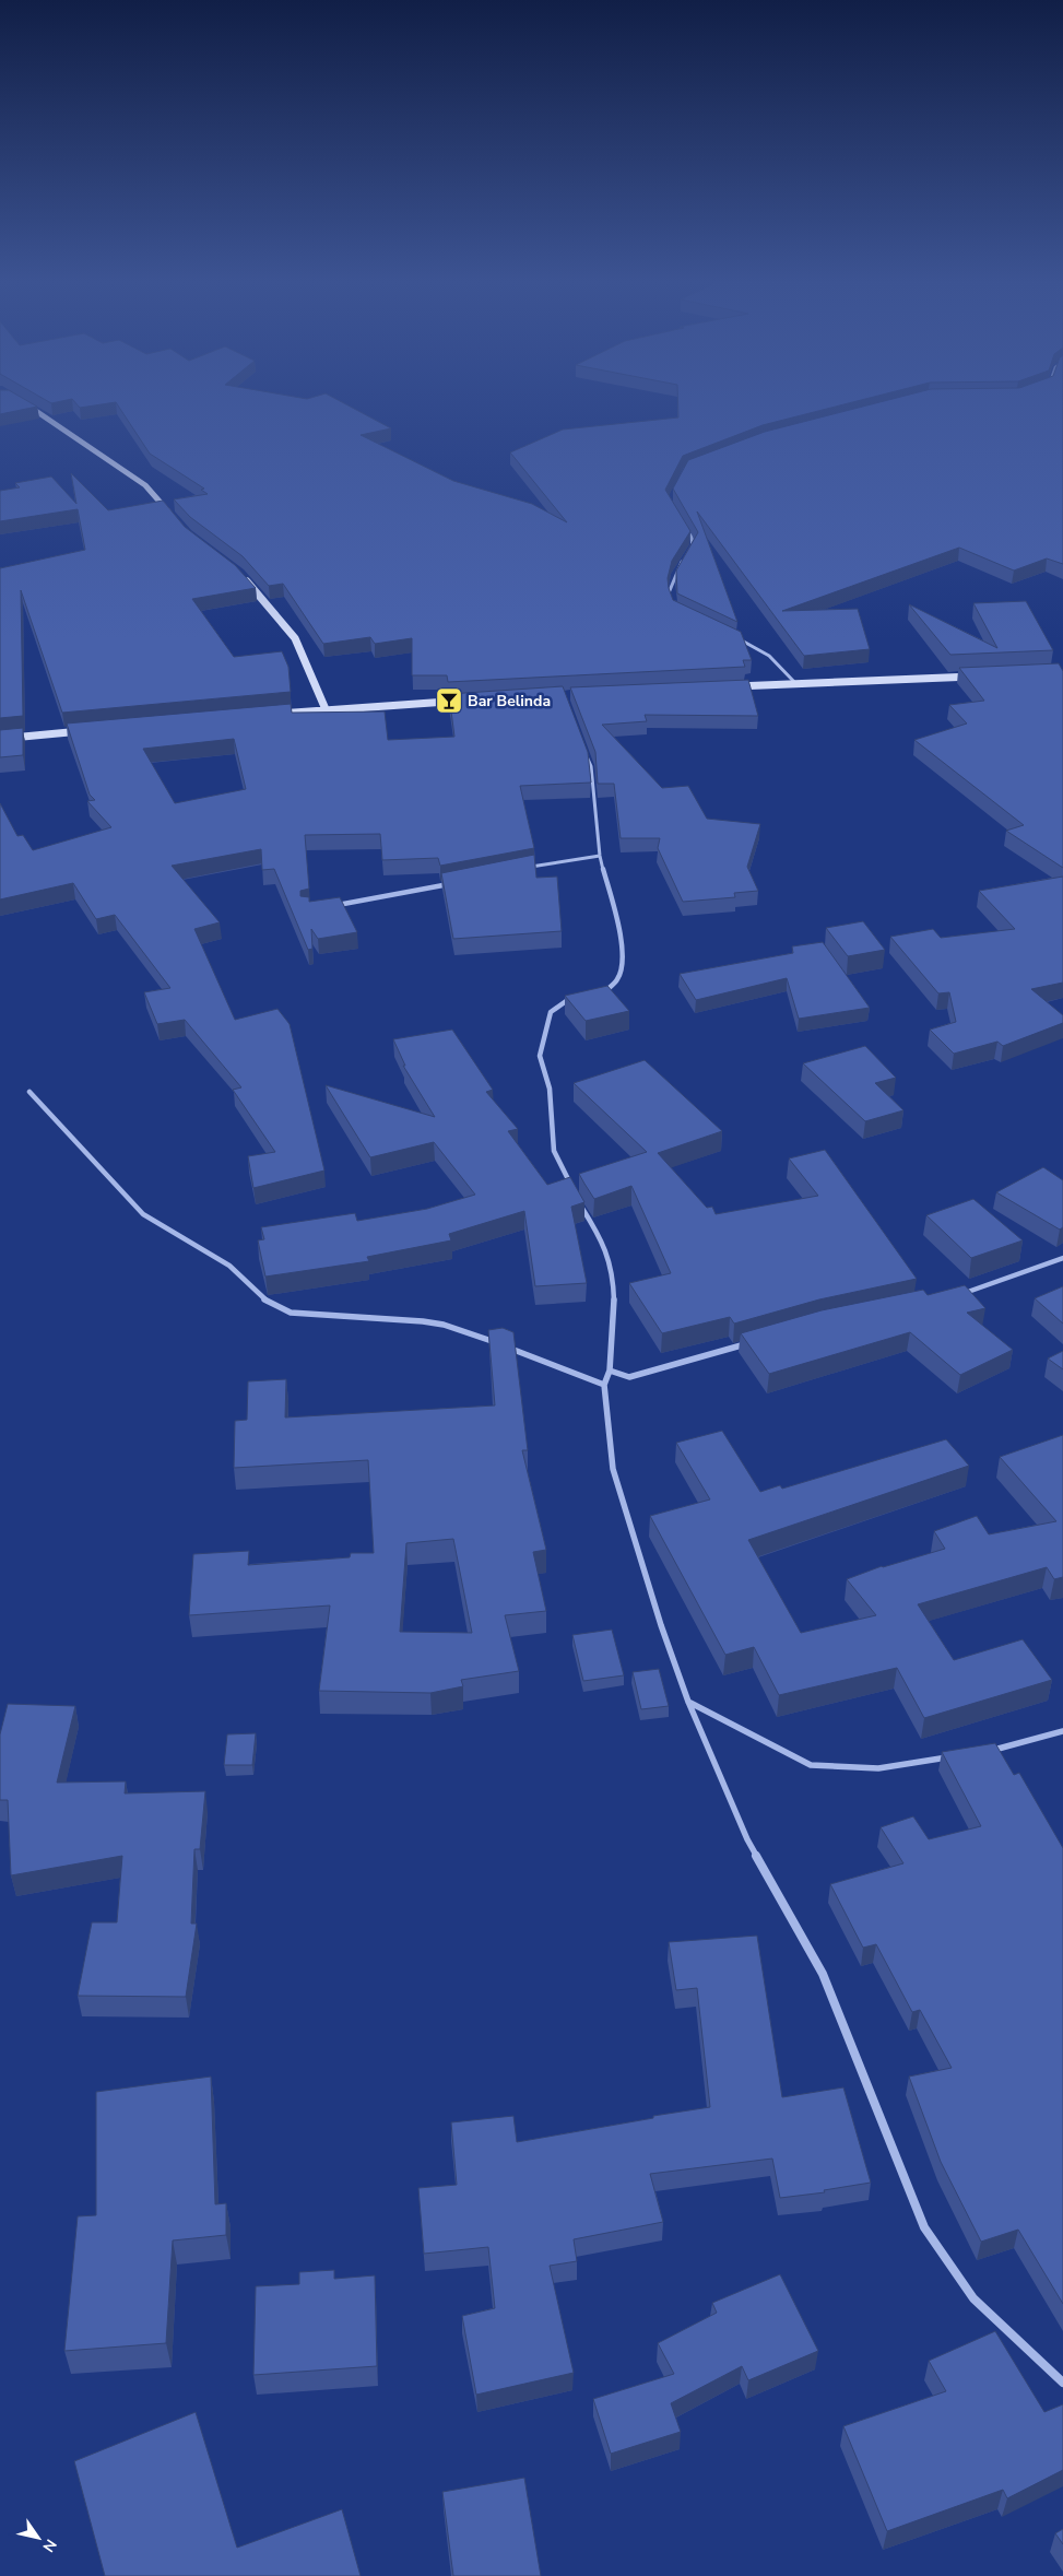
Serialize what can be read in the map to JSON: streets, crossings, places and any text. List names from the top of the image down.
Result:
{
  "places": {
    "bar": ["Bar Belinda"]
  },
  "north": "bottom right"
}
